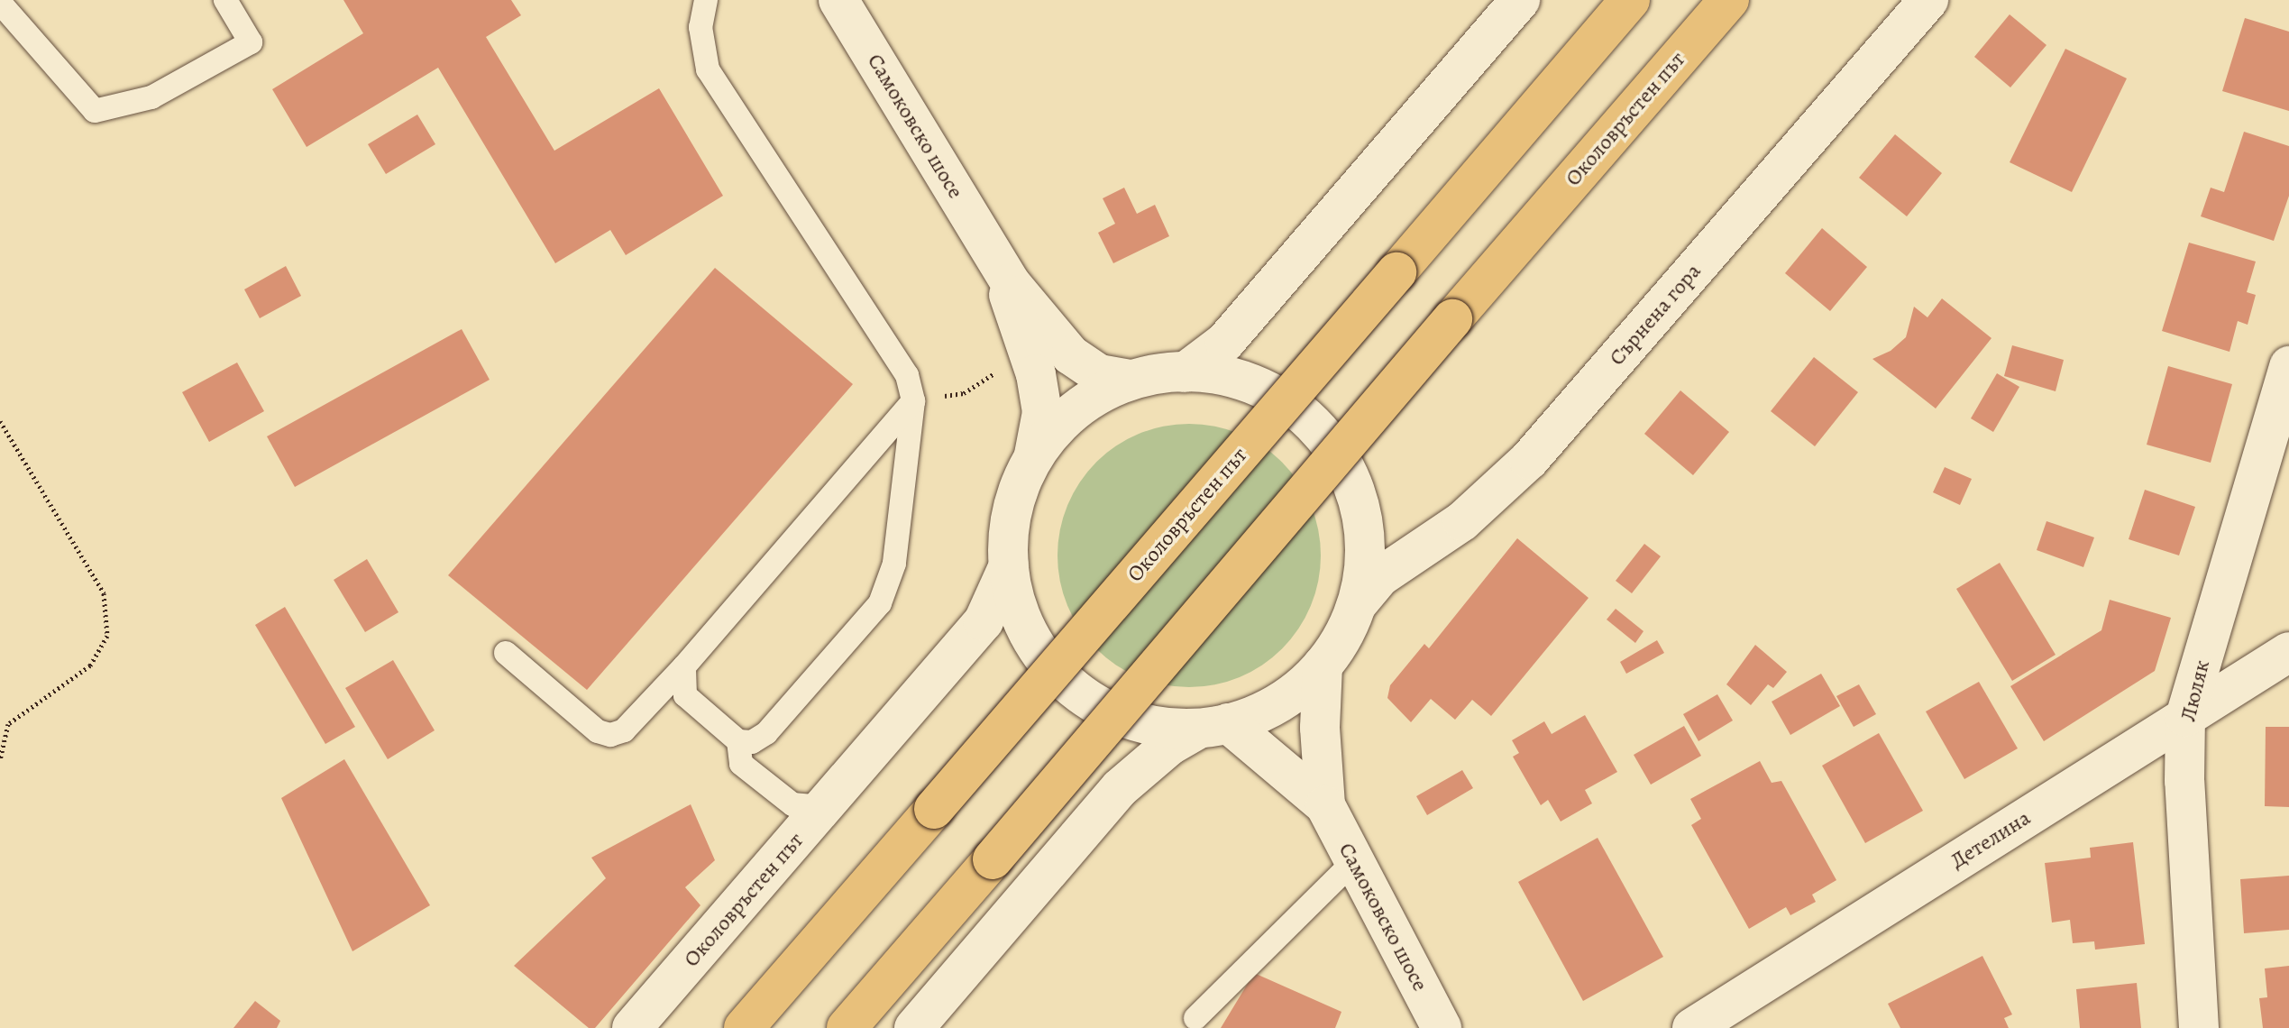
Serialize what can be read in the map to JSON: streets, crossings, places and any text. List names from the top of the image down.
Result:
{
  "streets": {
    "highway": ["Околовръстен път"],
    "street": [
      "Самоковско шосе",
      "Сърнена гора",
      "Люляк",
      "Детелина"
    ]
  },
  "crossings": [
    ["Люляк", "Детелина"]
  ]
}
